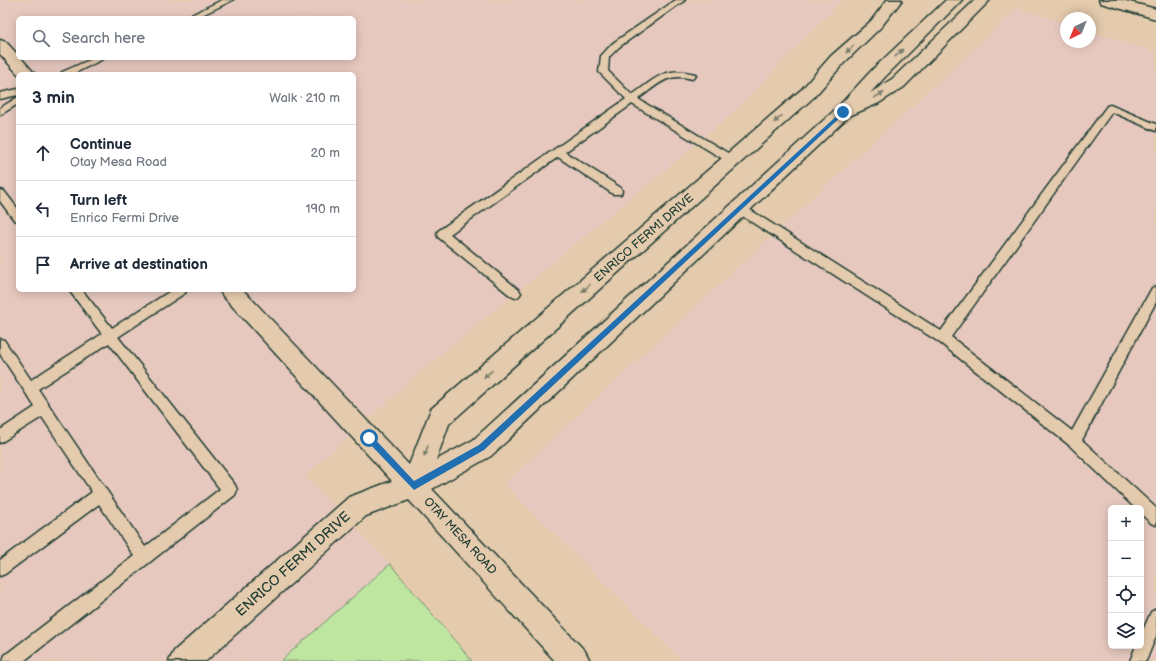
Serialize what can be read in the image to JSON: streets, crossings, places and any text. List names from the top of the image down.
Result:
{
  "streets": {
    "main road": ["ENRICO FERMI DRIVE", "OTAY MESA ROAD"]
  },
  "crossings": [
    ["ENRICO FERMI DRIVE", "OTAY MESA ROAD"]
  ],
  "north": "bottom left",
  "page": {
    "search": "Search here",
    "heading": ["3 min", "Walk · 210 m"],
    "list": [
      ["Continue", "Otay Mesa Road", "20 m"],
      ["Turn left", "Enrico Fermi Drive", "190 m"],
      "Arrive at destination"
    ],
    "map_buttons": ["+", "−"]
  }
}
